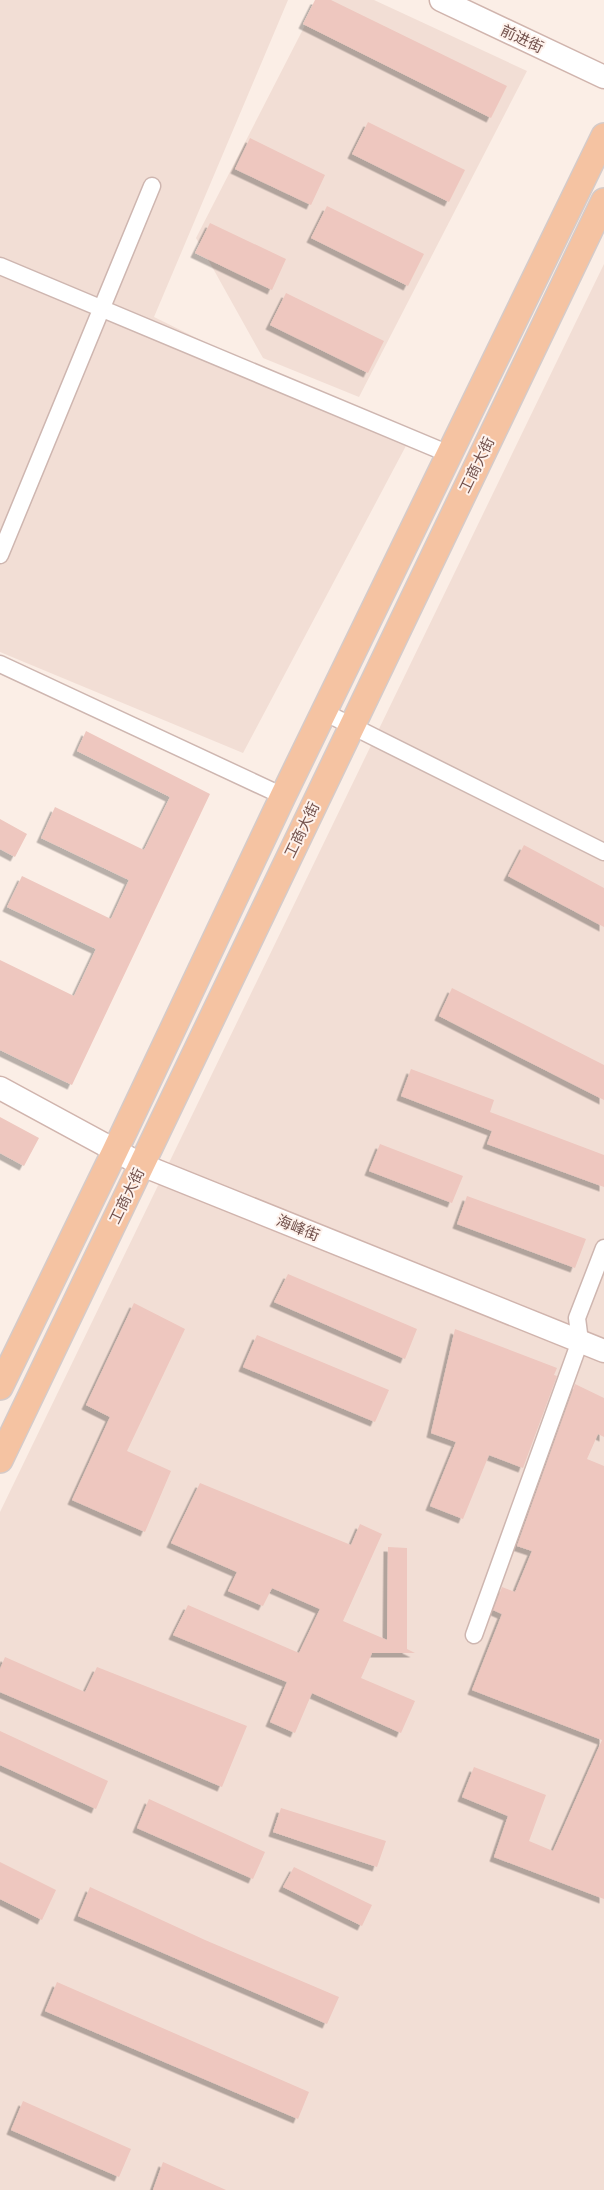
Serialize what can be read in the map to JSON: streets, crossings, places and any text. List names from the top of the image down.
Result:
{
  "streets": {
    "main road": ["工商大街"],
    "street": ["前进街", "海峰街"]
  },
  "crossings": [
    ["工商大街", "海峰街"]
  ]
}
